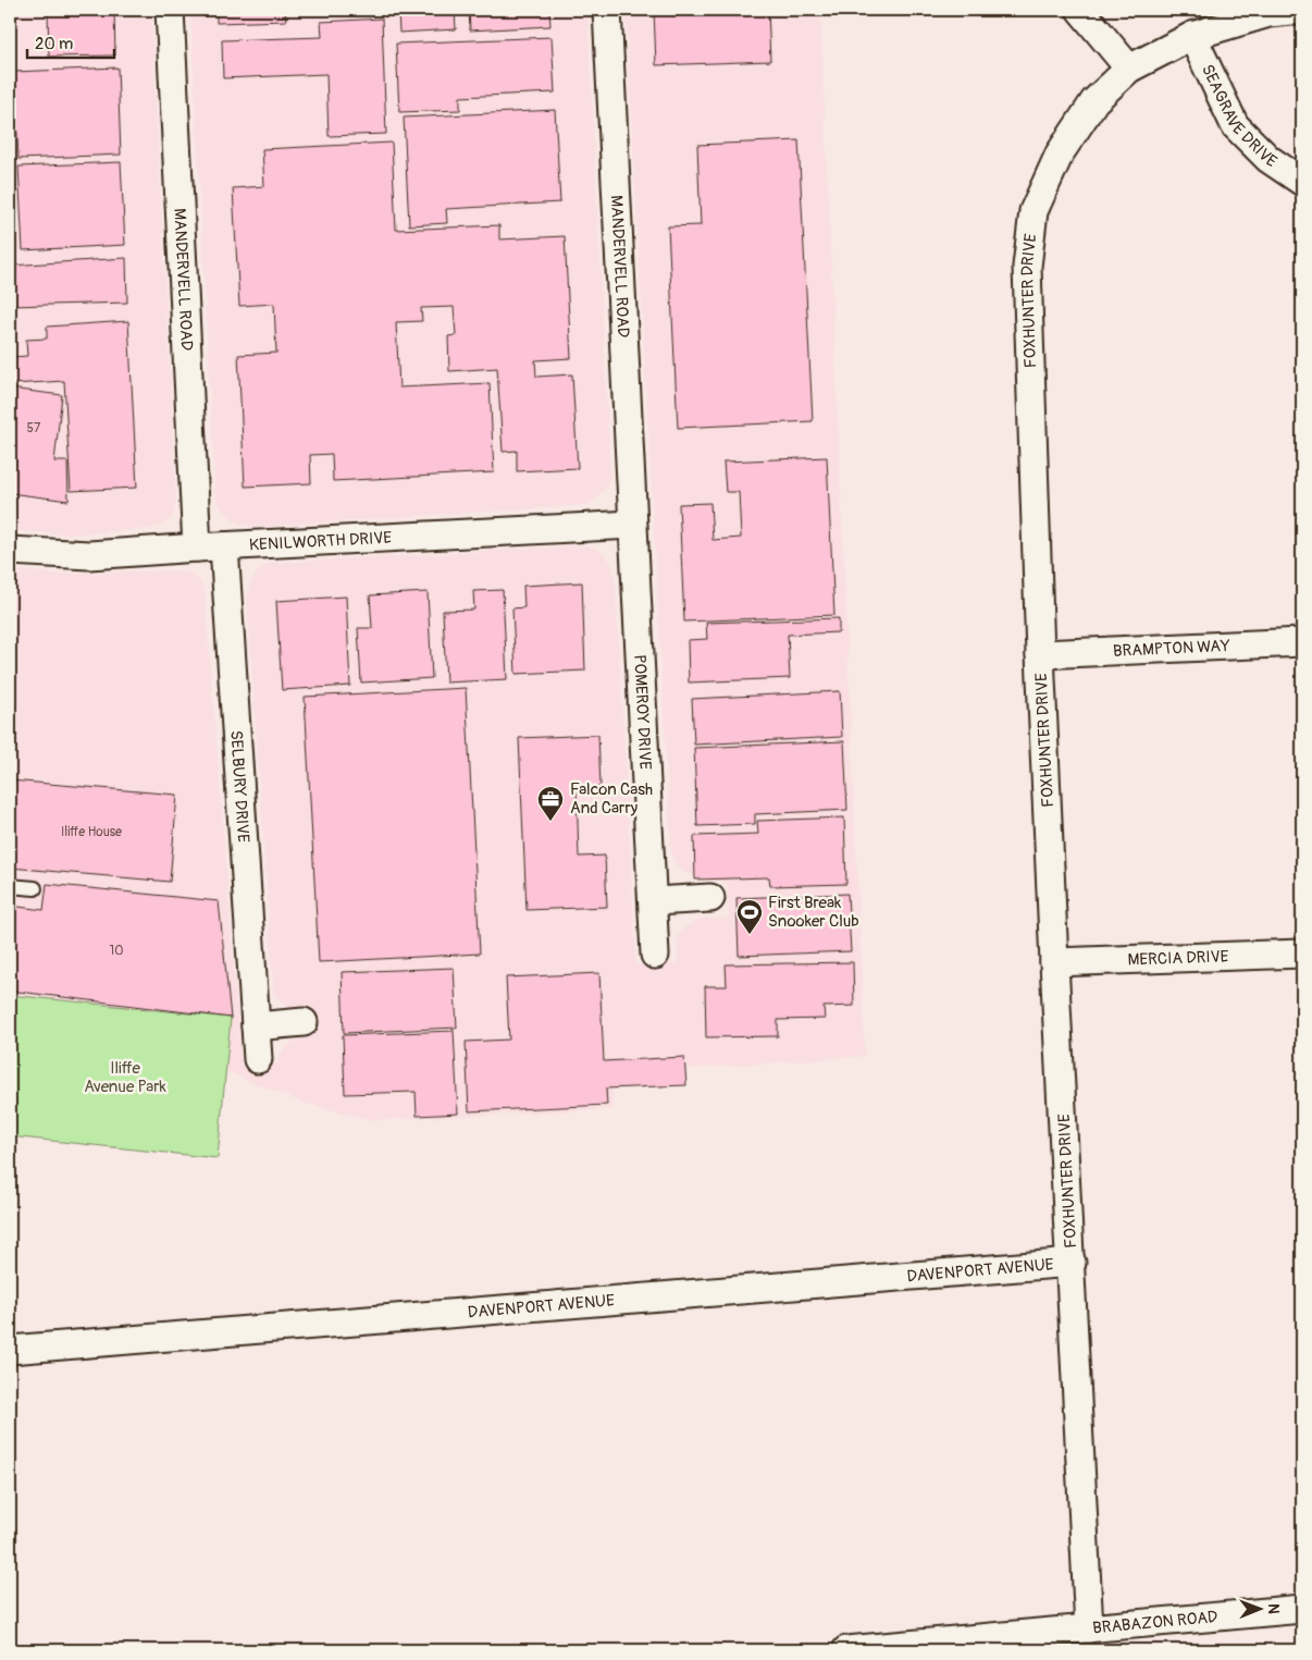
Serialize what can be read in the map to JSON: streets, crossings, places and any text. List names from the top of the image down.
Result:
{
  "streets": {
    "street": [
      "SEAGRAVE DRIVE",
      "MANDERVELL ROAD",
      "FOXHUNTER DRIVE",
      "KENILWORTH DRIVE",
      "BRAMPTON WAY",
      "POMEROY DRIVE",
      "SELBURY DRIVE",
      "MERCIA DRIVE",
      "DAVENPORT AVENUE",
      "BRABAZON ROAD"
    ]
  },
  "crossings": [
    ["SEAGRAVE DRIVE", "FOXHUNTER DRIVE"],
    ["MANDERVELL ROAD", "KENILWORTH DRIVE"],
    ["MANDERVELL ROAD", "POMEROY DRIVE"],
    ["FOXHUNTER DRIVE", "BRAMPTON WAY"],
    ["FOXHUNTER DRIVE", "MERCIA DRIVE"],
    ["FOXHUNTER DRIVE", "DAVENPORT AVENUE"],
    ["FOXHUNTER DRIVE", "BRABAZON ROAD"],
    ["KENILWORTH DRIVE", "POMEROY DRIVE"],
    ["KENILWORTH DRIVE", "SELBURY DRIVE"]
  ],
  "parks": ["Iliffe Avenue Park"],
  "places": {
    "office": ["Falcon Cash And Carry"],
    "sports": ["First Break Snooker Club"]
  },
  "house_numbers": ["57", "Iliffe House", "10"],
  "scale_bar": "20 m",
  "north": "right"
}
